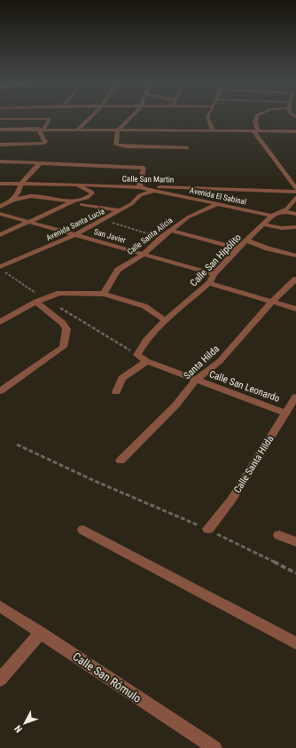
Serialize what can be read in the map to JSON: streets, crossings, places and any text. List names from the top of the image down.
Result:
{
  "streets": {
    "street": [
      "Calle San Martin",
      "Avenida El Sabinal",
      "Avenida Santa Lucía",
      "San Javier",
      "Calle Santa Alicia",
      "Calle San Hipólito",
      "Santa Hilda",
      "Calle San Leonardo",
      "Calle Santa Hilda",
      "Calle San Rómulo"
    ]
  },
  "crossings": [
    ["Calle San Martin", "Avenida El Sabinal"],
    ["Avenida El Sabinal", "Avenida Santa Lucía"],
    ["Avenida El Sabinal", "Calle Santa Alicia"],
    ["Avenida El Sabinal", "Calle San Hipólito"],
    ["Avenida Santa Lucía", "San Javier"],
    ["San Javier", "Calle Santa Alicia"],
    ["San Javier", "Calle San Hipólito"],
    ["Calle San Hipólito", "Calle San Leonardo"],
    ["Santa Hilda", "Calle San Leonardo"],
    ["Calle San Leonardo", "Calle Santa Hilda"]
  ],
  "north": "bottom left"
}
